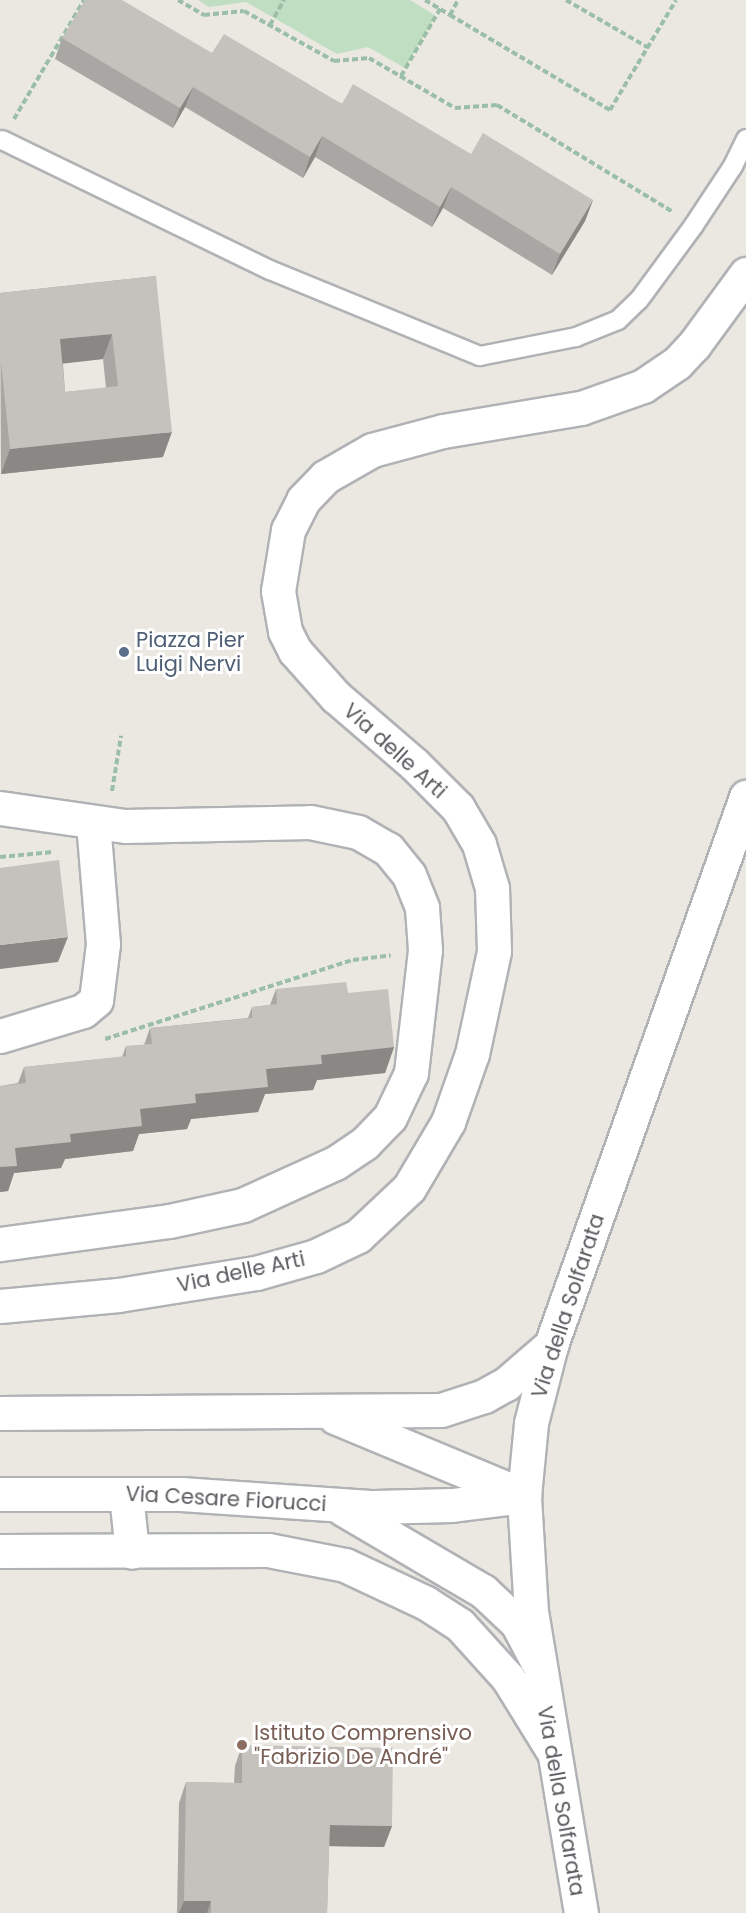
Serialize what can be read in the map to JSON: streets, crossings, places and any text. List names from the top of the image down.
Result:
{
  "streets": {
    "street": ["Via delle Arti", "Via della Solfarata", "Via Cesare Fiorucci"]
  },
  "crossings": [
    ["Via della Solfarata", "Via Cesare Fiorucci"]
  ],
  "places": ["Piazza Pier Luigi Nervi", "Istituto Comprensivo \"Fabrizio De André\""]
}
